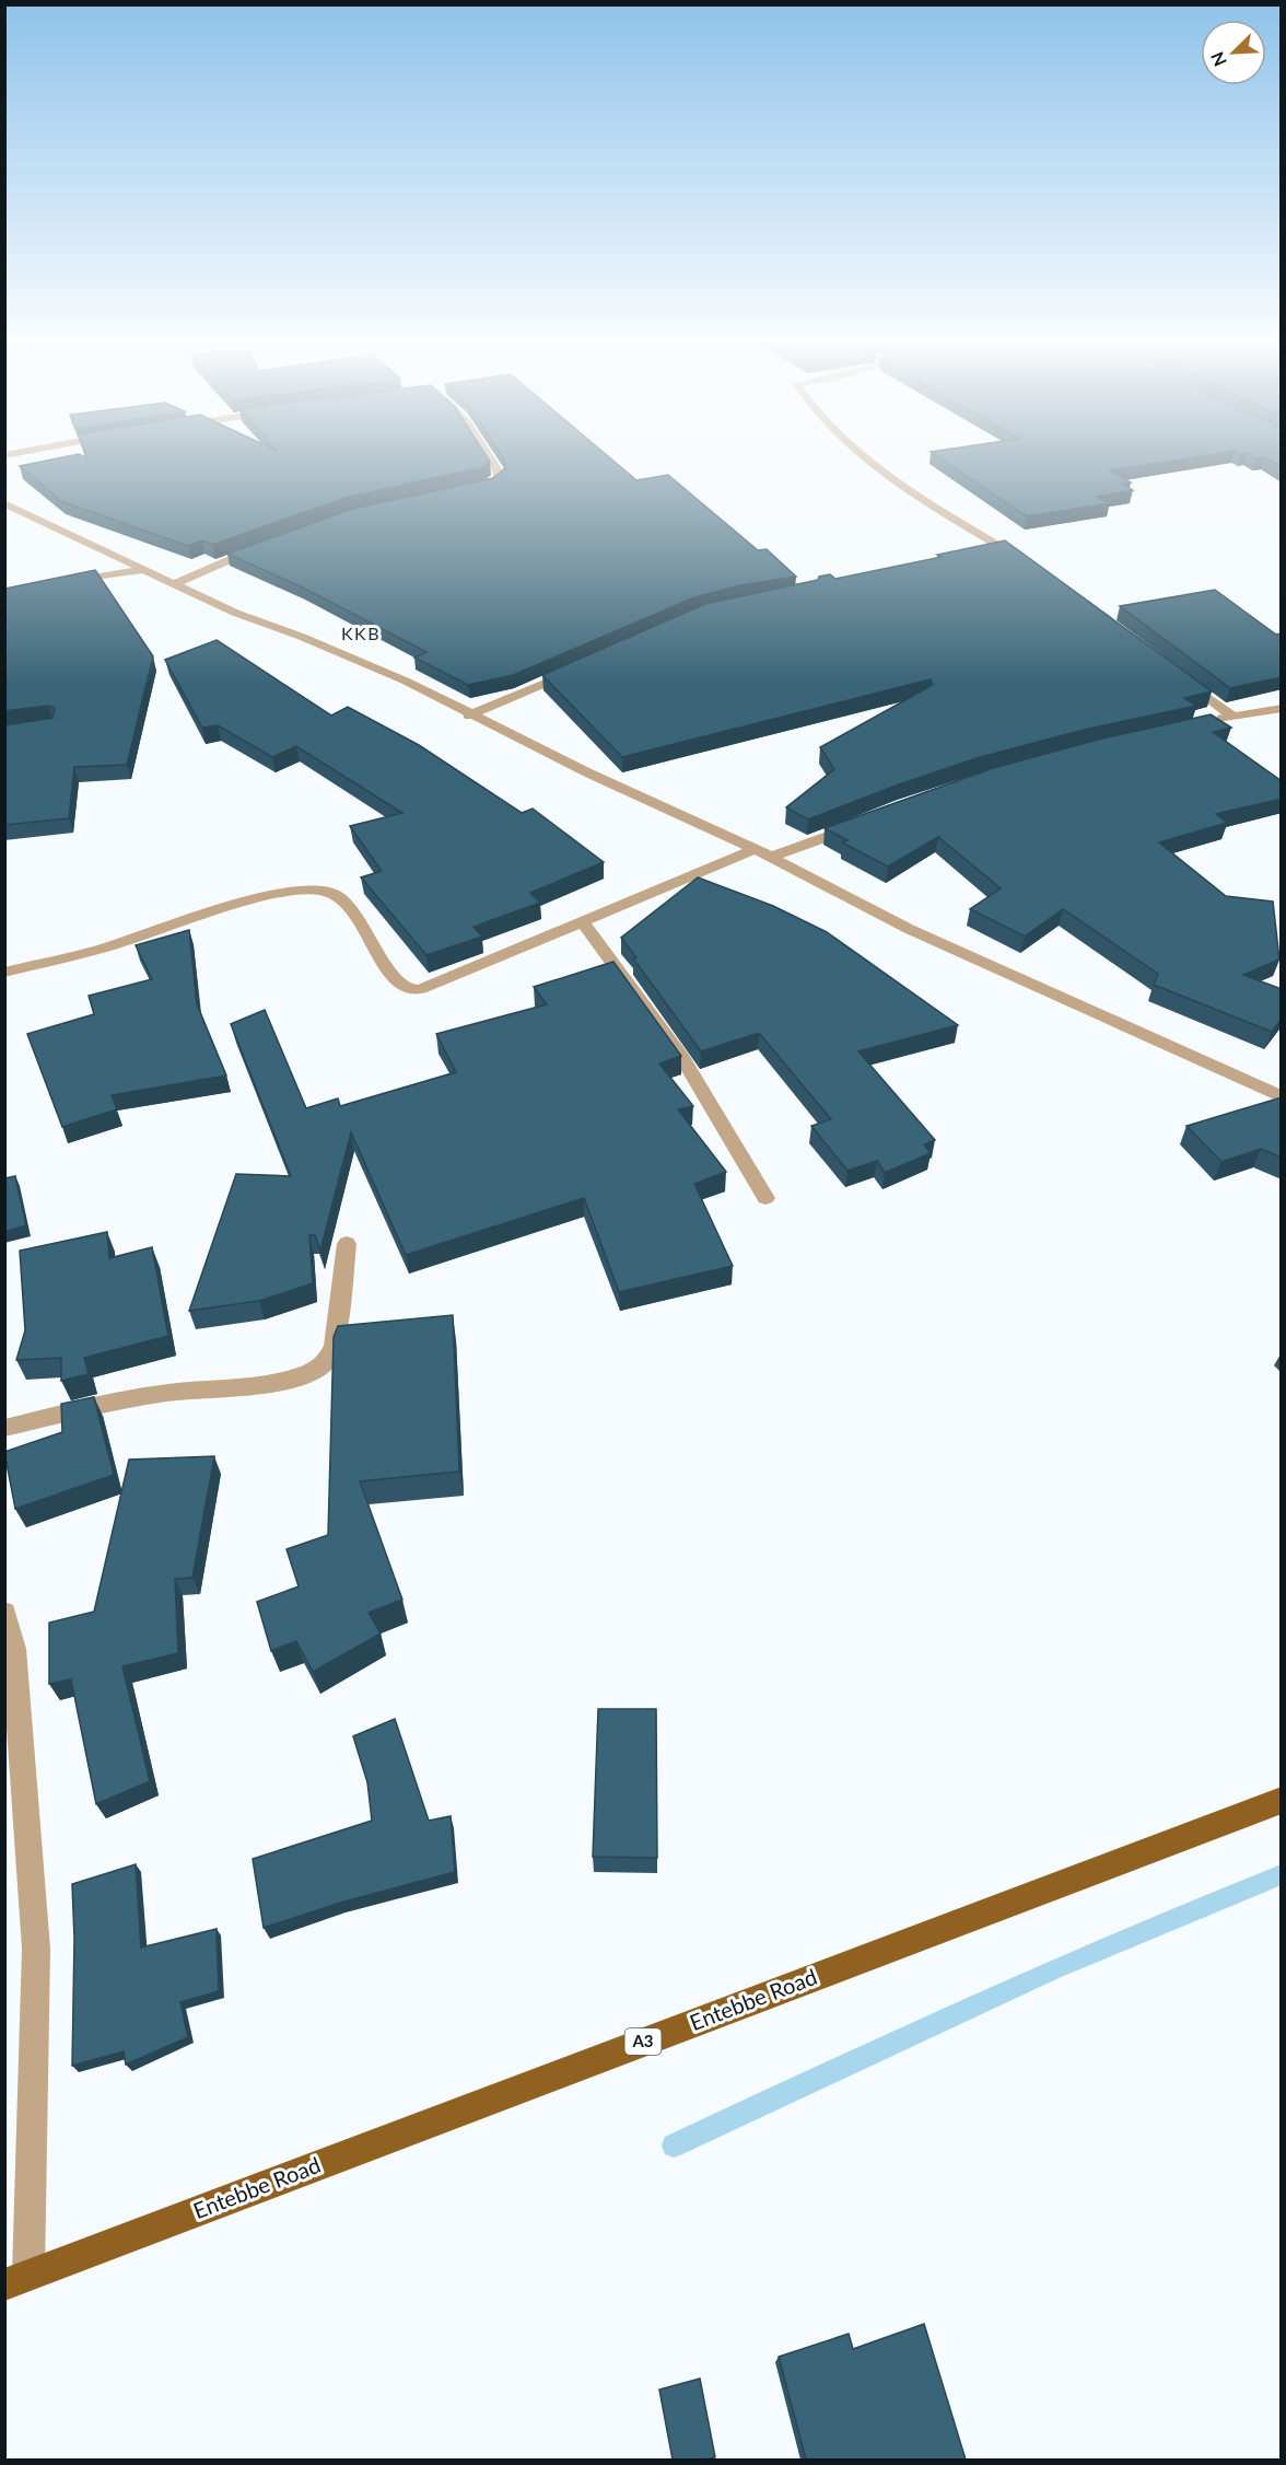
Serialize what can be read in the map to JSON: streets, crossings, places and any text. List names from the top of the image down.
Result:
{
  "streets": {
    "main road": ["Entebbe Road", "A3"]
  },
  "districts": ["KKB"],
  "north": "bottom left"
}
